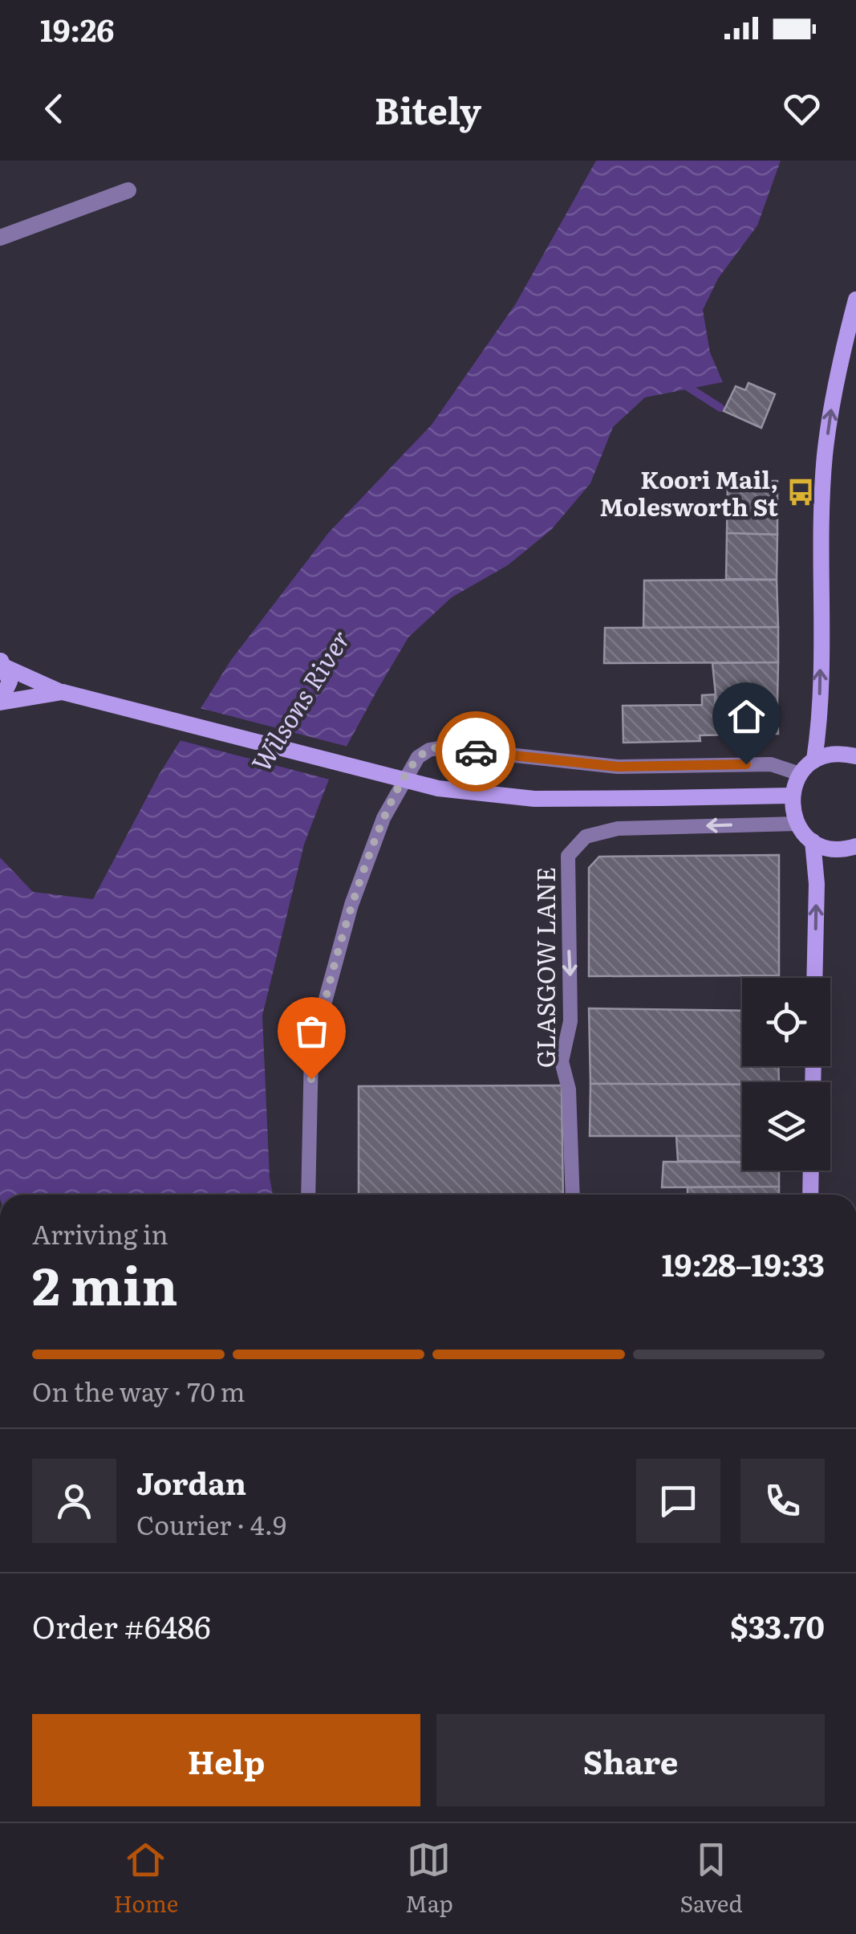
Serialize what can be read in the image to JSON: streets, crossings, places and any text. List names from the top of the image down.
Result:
{
  "streets": {
    "lane": ["GLASGOW LANE"]
  },
  "water": ["Wilsons River"],
  "places": {
    "bus stop": ["Koori Mail, Molesworth St"]
  },
  "page": {
    "status": "19:26",
    "header": "Bitely",
    "heading": ["2 min", "Arriving in", "19:28–19:33"],
    "panel": [
      "Jordan",
      "Courier · 4.9",
      "Order #6486",
      "$33.70"
    ],
    "bar": "On the way · 70 m",
    "buttons": ["Help", "Share"],
    "tabs": ["Home", "Map", "Saved"]
  }
}
